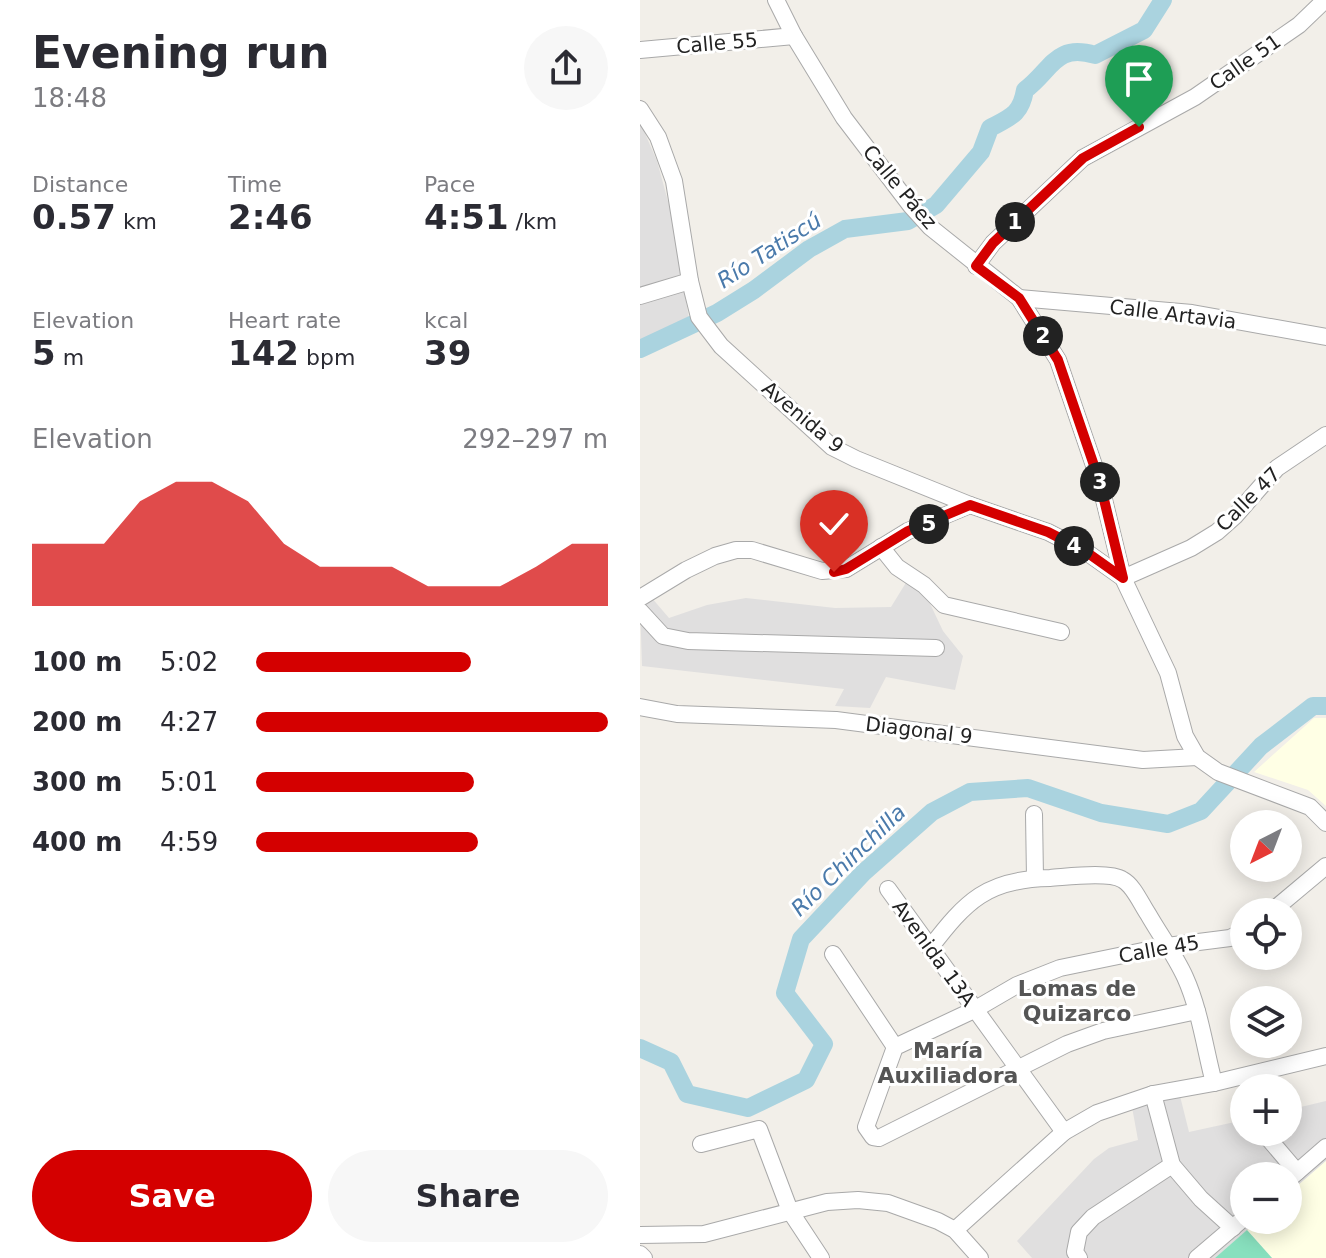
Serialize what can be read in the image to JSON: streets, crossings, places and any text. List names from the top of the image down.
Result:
{
  "streets": {
    "street": [
      "Calle 55",
      "Calle 51",
      "Calle Páez",
      "Calle Artavia",
      "Avenida 9",
      "Calle 47",
      "Diagonal 9",
      "Calle 45",
      "Avenida 13A"
    ]
  },
  "crossings": [
    ["Calle 55", "Calle Páez"],
    ["Calle 51", "Calle Páez"],
    ["Calle Páez", "Calle Artavia"],
    ["Calle Páez", "Avenida 9"],
    ["Calle Páez", "Calle 47"],
    ["Avenida 9", "Calle 47"],
    ["Avenida 9", "Diagonal 9"],
    ["Calle 45", "Avenida 13A"]
  ],
  "districts": ["Lomas de Quizarco", "María Auxiliadora"],
  "water": ["Río Tatiscú", "Río Chinchilla"],
  "north": "bottom left",
  "page": {
    "heading": ["Evening run", "18:48"],
    "stats": [
      ["Distance", "0.57 km"],
      ["Time", "2:46"],
      ["Pace", "4:51 /km"],
      ["Elevation", "5 m"],
      ["Heart rate", "142 bpm"],
      ["kcal", "39"]
    ],
    "pins": [
      "1",
      "2",
      "3",
      "5",
      "4"
    ],
    "chart": ["Elevation", "292–297 m"],
    "list": [
      {
        "name": "100 m",
        "note": "5:02"
      },
      {
        "name": "200 m",
        "note": "4:27"
      },
      {
        "name": "300 m",
        "note": "5:01"
      },
      {
        "name": "400 m",
        "note": "4:59"
      }
    ],
    "map_buttons": ["+", "−"],
    "buttons": ["Save", "Share"]
  }
}
